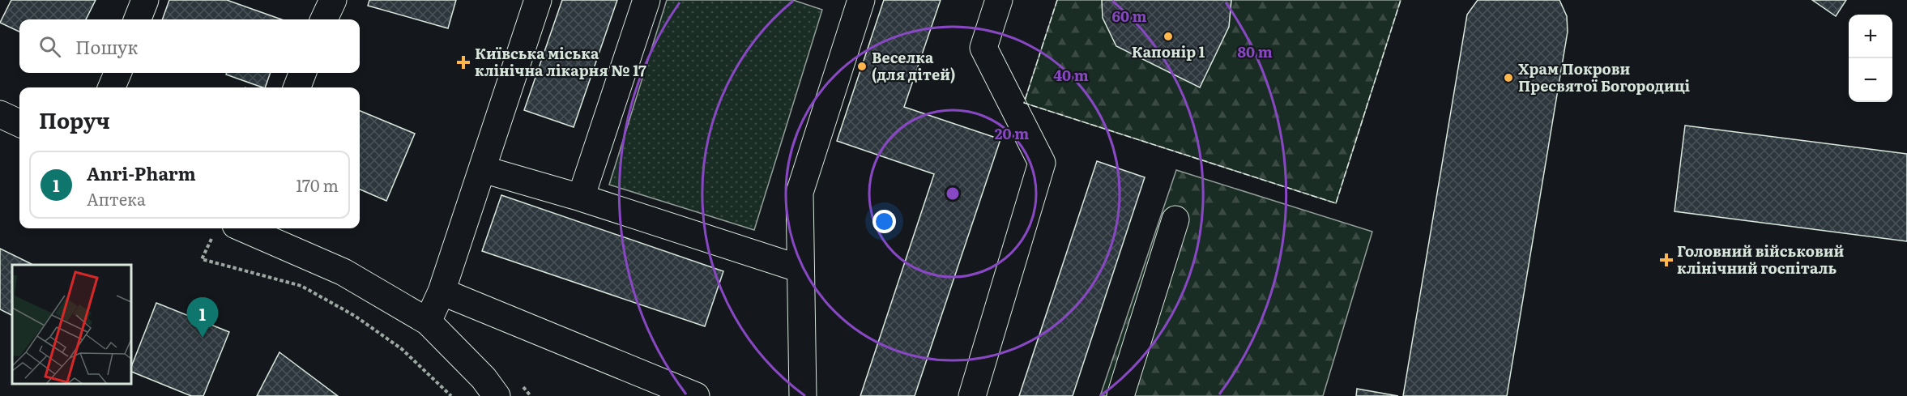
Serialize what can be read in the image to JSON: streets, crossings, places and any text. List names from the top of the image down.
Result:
{
  "places": {
    "other": ["Капонір 1", "Веселка (для дітей)", "Храм Покрови Пресвятої Богородиці"],
    "health": ["Київська міська клінічна лікарня № 17", "Головний військовий клінічний госпіталь"]
  },
  "page": {
    "map_buttons": ["+", "−"],
    "search": "Пошук",
    "heading": "Поруч",
    "list": [
      {
        "mark": "1",
        "name": "Anri-Pharm",
        "note": "Аптека",
        "value": "170 m"
      }
    ],
    "pins": "1"
  },
  "rings": [
    "60 m",
    "80 m",
    "40 m",
    "20 m"
  ]
}
